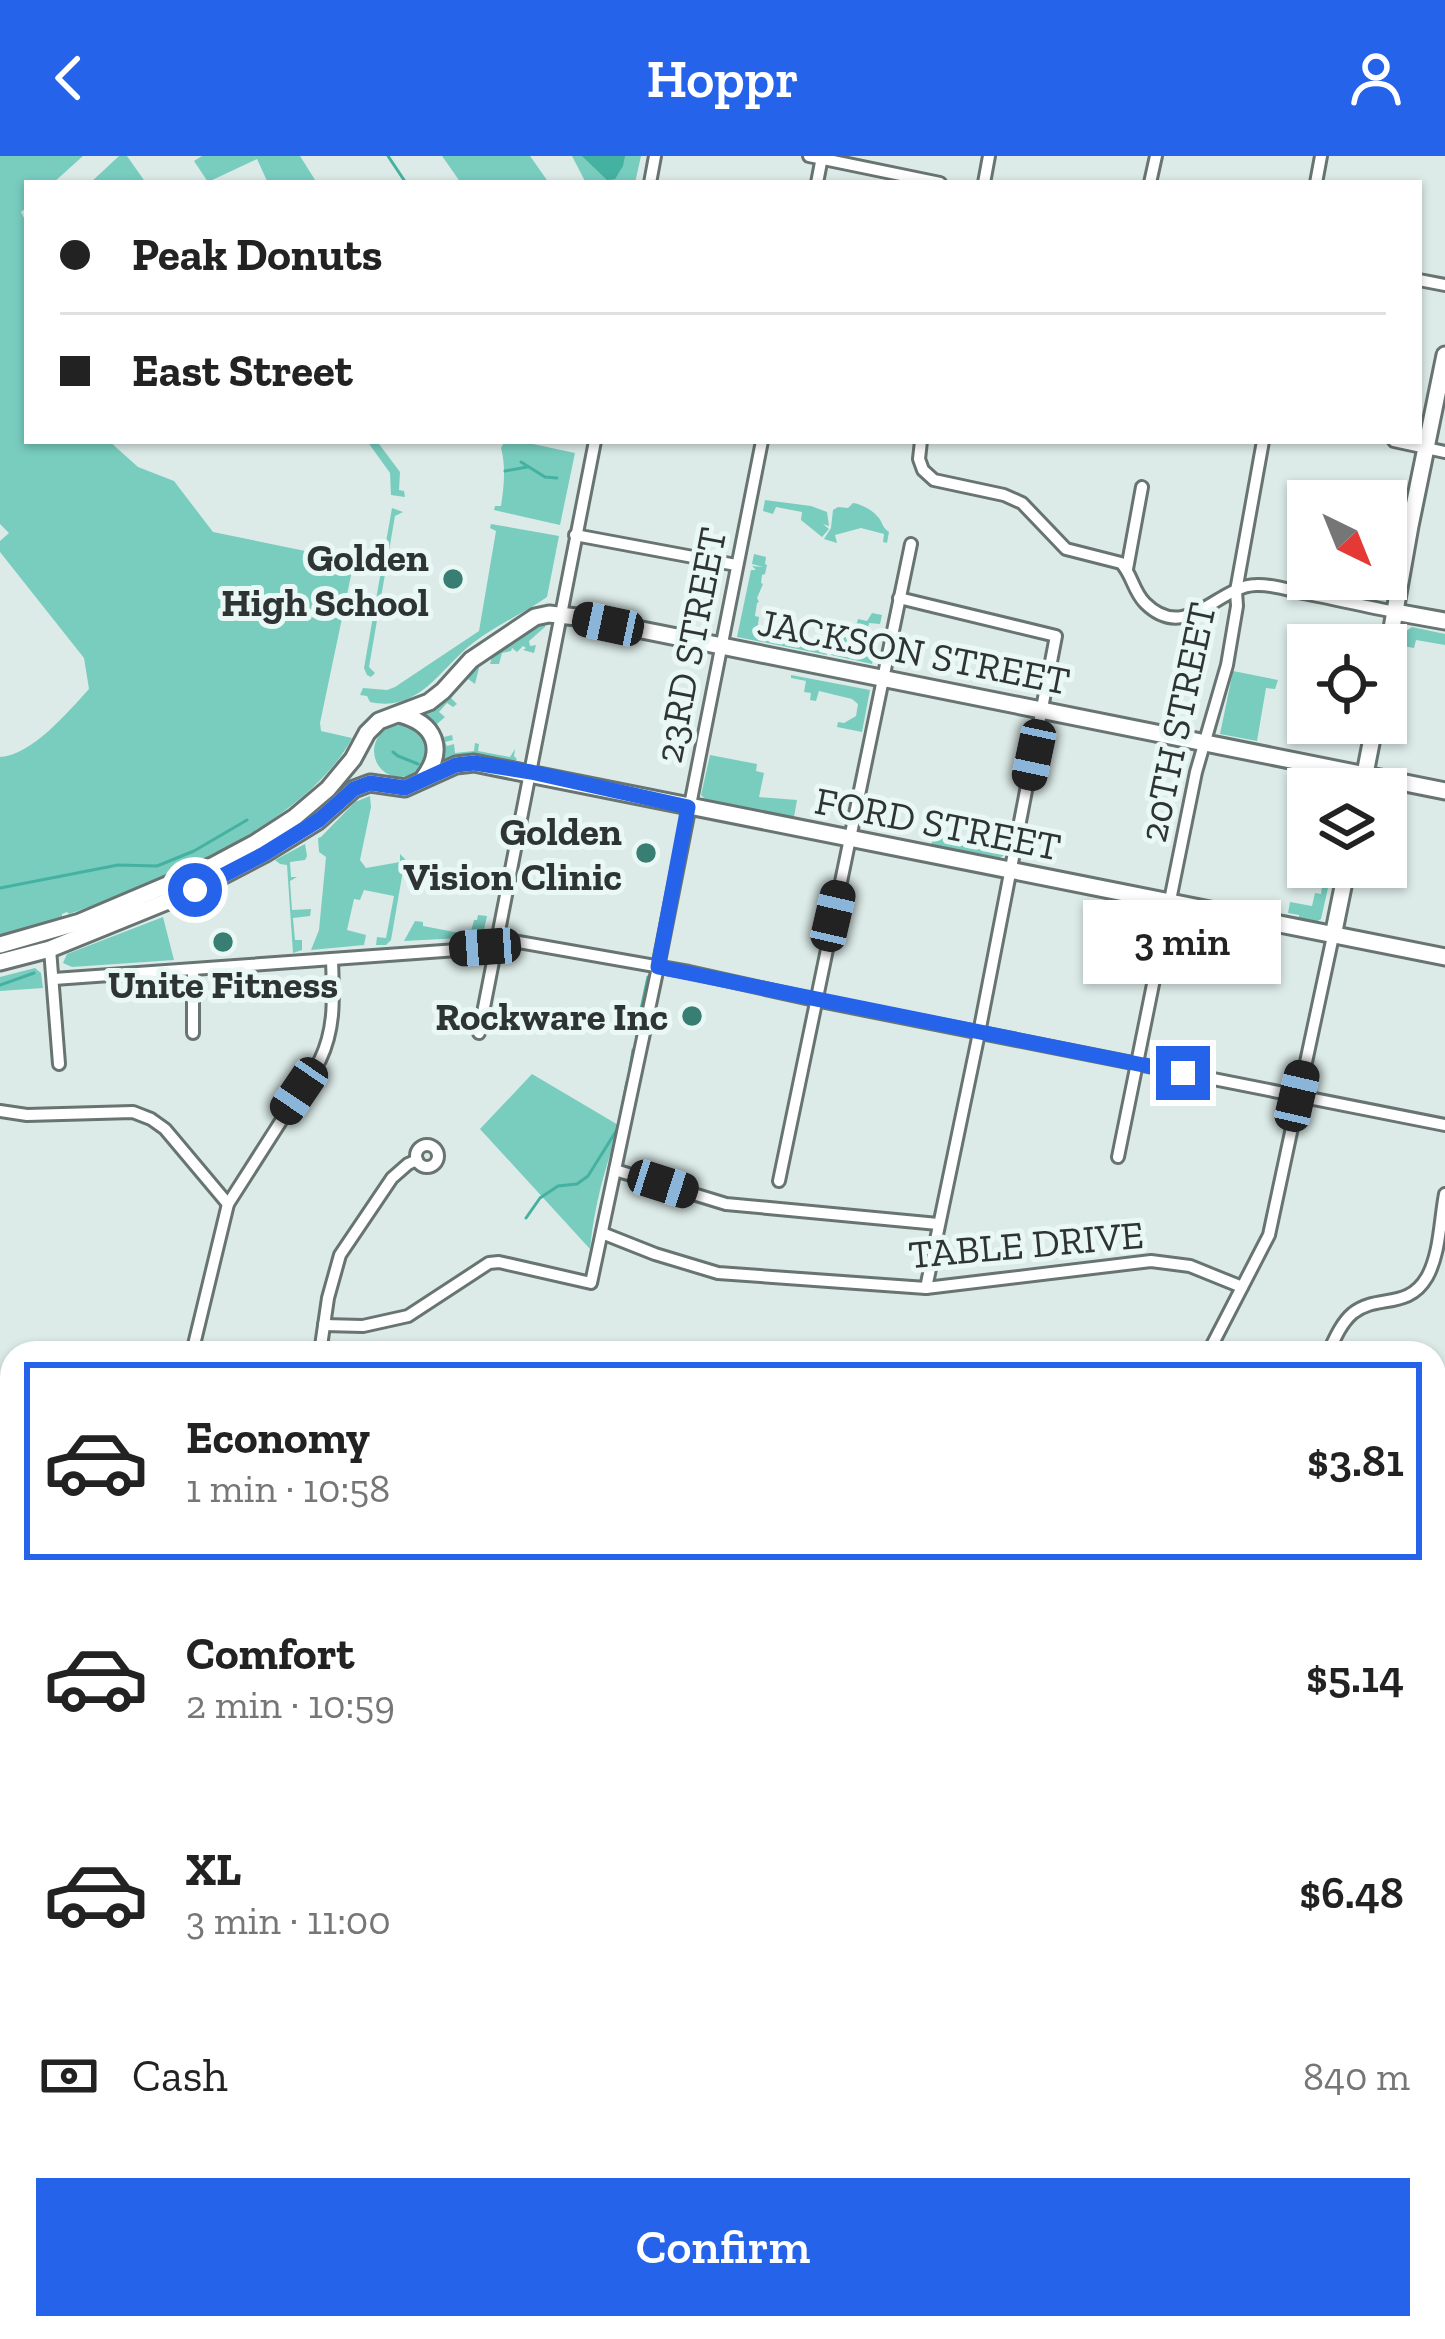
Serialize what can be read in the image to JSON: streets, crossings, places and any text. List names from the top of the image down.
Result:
{
  "streets": {
    "main road": ["JACKSON STREET", "FORD STREET"],
    "street": ["23RD STREET", "20TH STREET", "TABLE DRIVE"]
  },
  "crossings": [
    ["23RD STREET", "JACKSON STREET"],
    ["23RD STREET", "FORD STREET"],
    ["23RD STREET", "TABLE DRIVE"],
    ["JACKSON STREET", "20TH STREET"],
    ["20TH STREET", "FORD STREET"]
  ],
  "places": [
    "Golden High School",
    "Golden Vision Clinic",
    "Unite Fitness",
    "Rockware Inc"
  ],
  "north": "bottom right",
  "page": {
    "header": "Hoppr",
    "banner": ["Peak Donuts", "East Street"],
    "bubble": "3 min",
    "list": [
      {
        "name": "Economy",
        "note": "1 min · 10:58",
        "value": "$3.81"
      },
      {
        "name": "Comfort",
        "note": "2 min · 10:59",
        "value": "$5.14"
      },
      {
        "name": "XL",
        "note": "3 min · 11:00",
        "value": "$6.48"
      }
    ],
    "pay": ["Cash", "840 m"],
    "buttons": "Confirm"
  }
}
